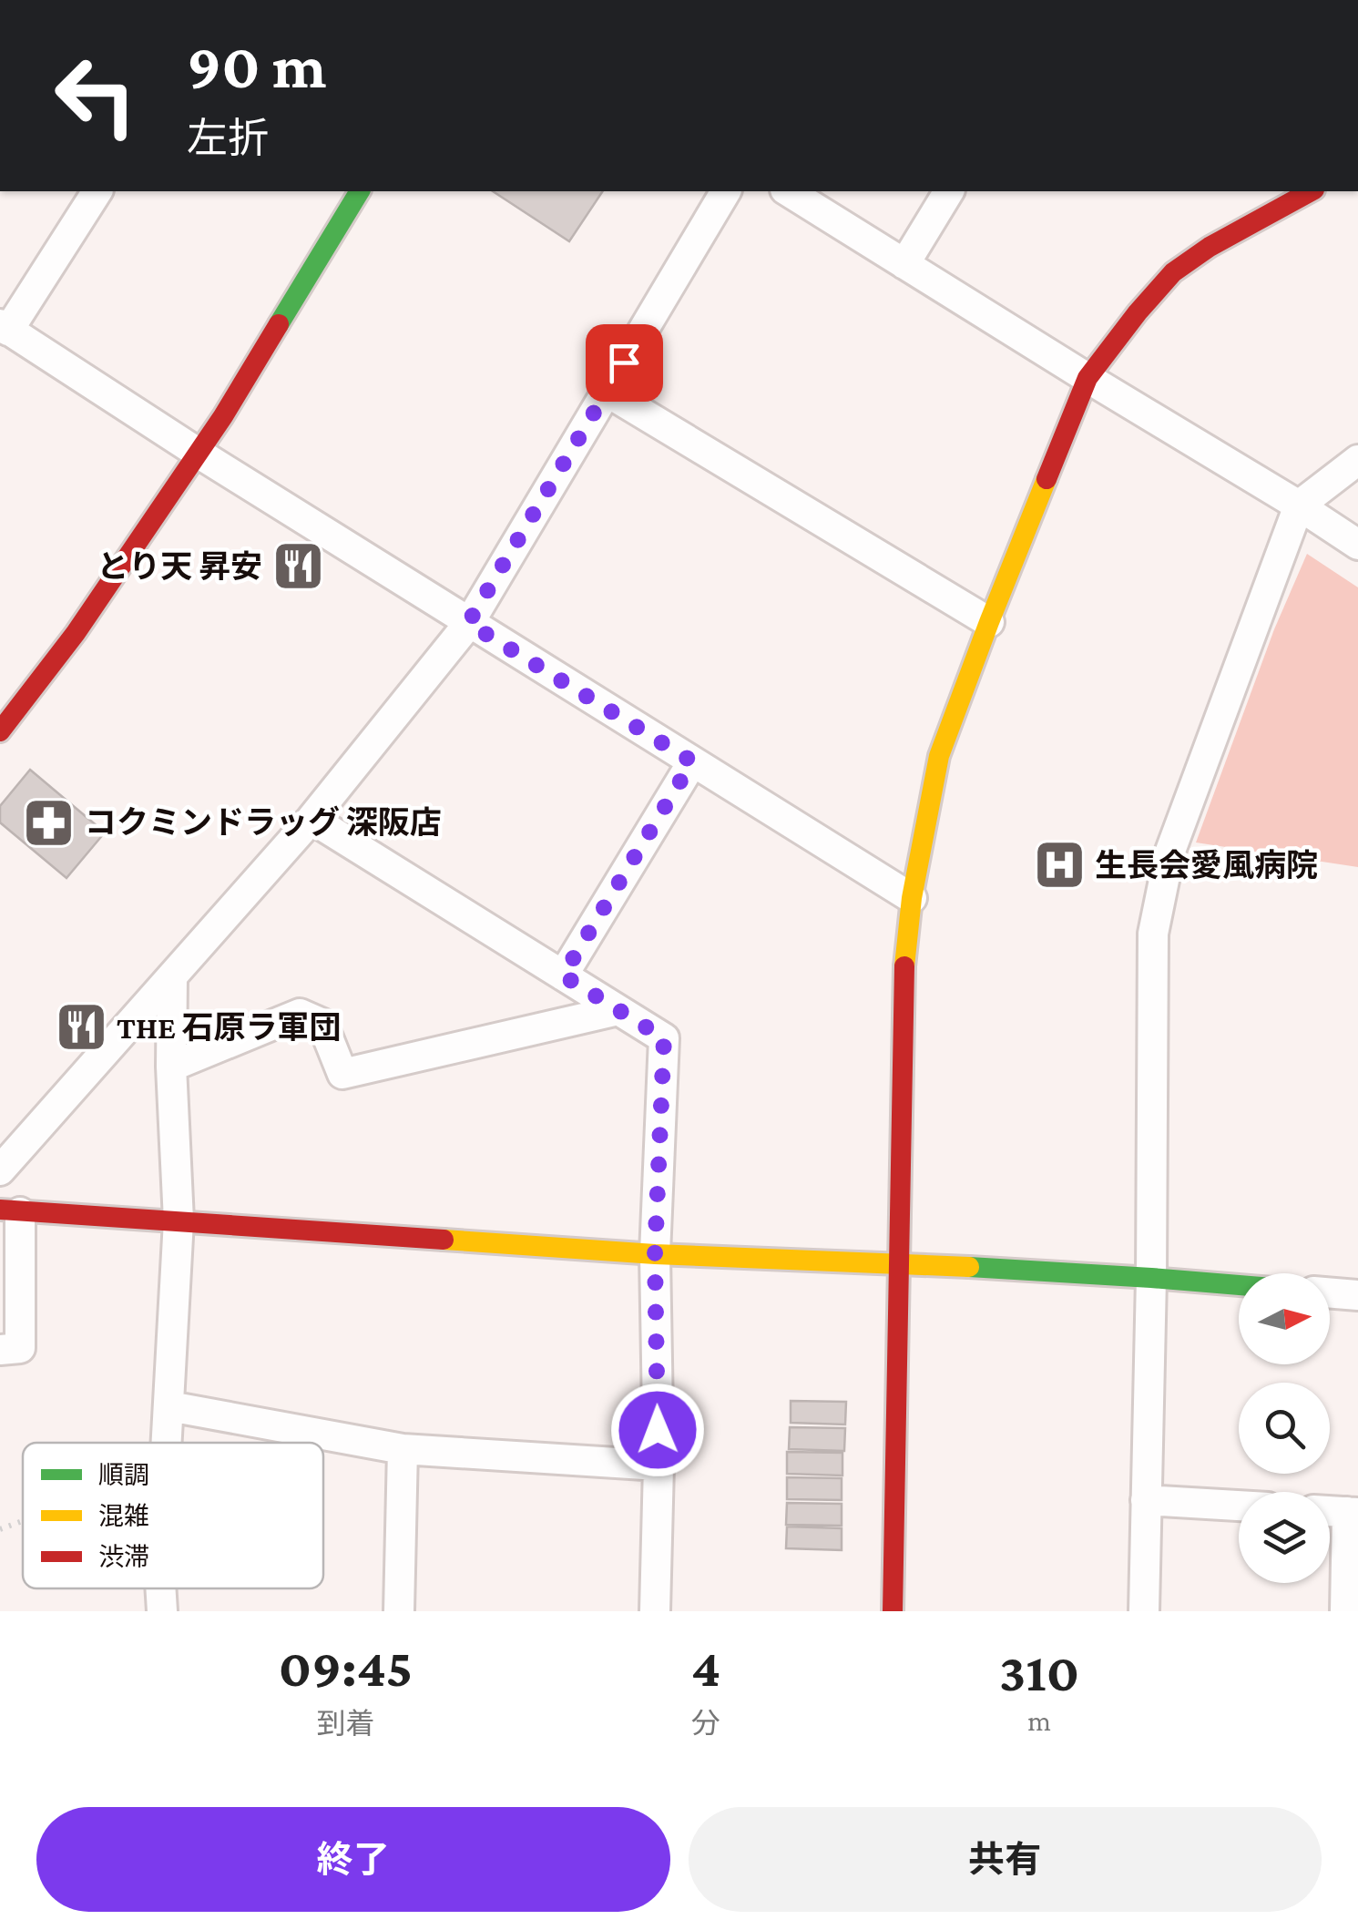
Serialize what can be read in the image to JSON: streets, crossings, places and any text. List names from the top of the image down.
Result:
{
  "places": {
    "restaurant": ["とり天 昇安", "THE 石原ラ軍団"],
    "pharmacy": ["コクミンドラッグ 深阪店"],
    "hospital": ["生長会愛風病院"]
  },
  "legend": ["順調", "混雑", "渋滞"],
  "north": "right",
  "page": {
    "turn": ["90 m", "左折"],
    "eta": [
      "09:45",
      "到着",
      "4",
      "分",
      "310",
      "m"
    ],
    "buttons": ["終了", "共有"]
  }
}
